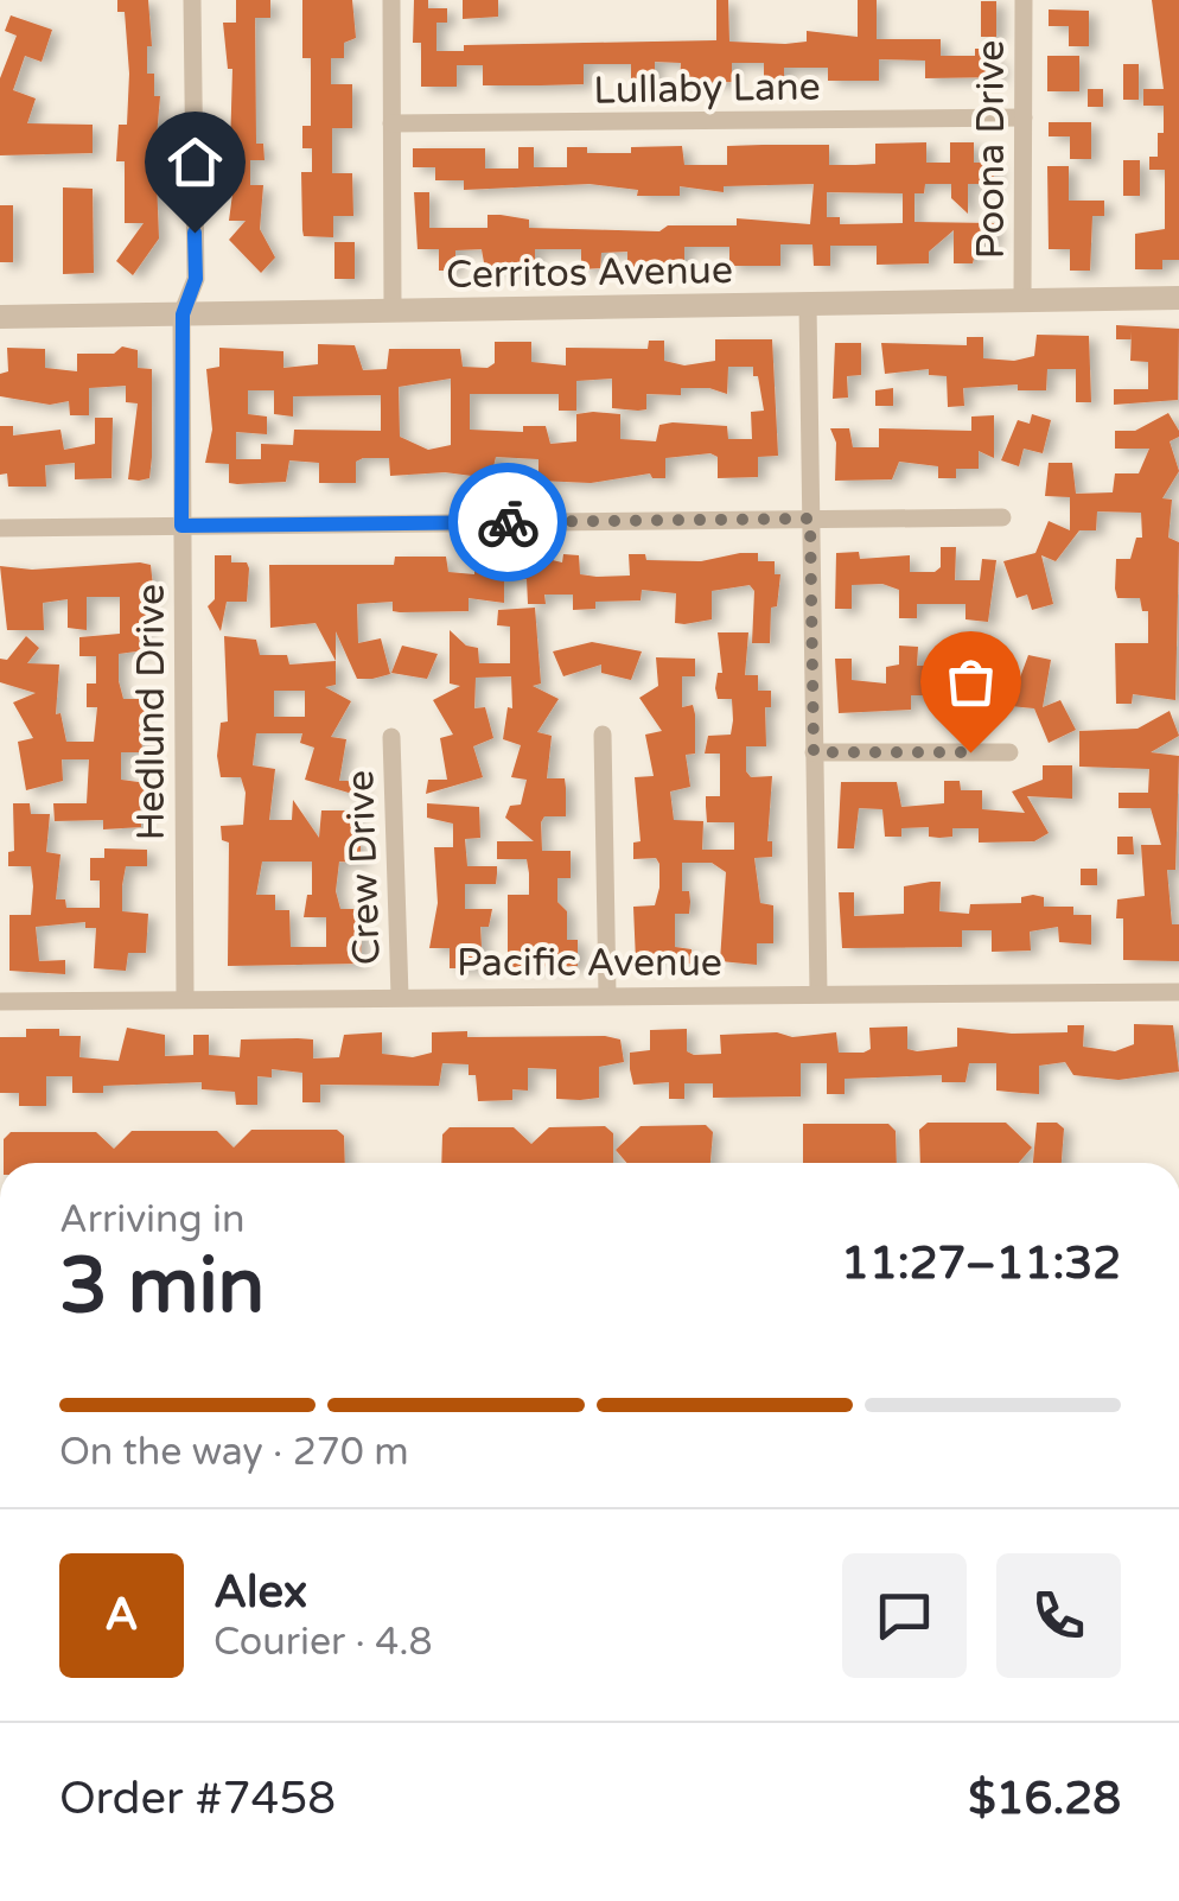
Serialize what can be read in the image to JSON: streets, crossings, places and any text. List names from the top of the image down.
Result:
{
  "streets": {
    "street": [
      "Lullaby Lane",
      "Poona Drive",
      "Cerritos Avenue",
      "Hedlund Drive",
      "Crew Drive",
      "Pacific Avenue"
    ]
  },
  "crossings": [
    ["Lullaby Lane", "Poona Drive"],
    ["Poona Drive", "Cerritos Avenue"],
    ["Cerritos Avenue", "Hedlund Drive"],
    ["Hedlund Drive", "Pacific Avenue"],
    ["Crew Drive", "Pacific Avenue"]
  ],
  "page": {
    "heading": ["3 min", "Arriving in", "11:27–11:32"],
    "panel": [
      "Alex",
      "Courier · 4.8",
      "Order #7458",
      "$16.28"
    ],
    "bar": "On the way · 270 m",
    "round": "A"
  }
}
